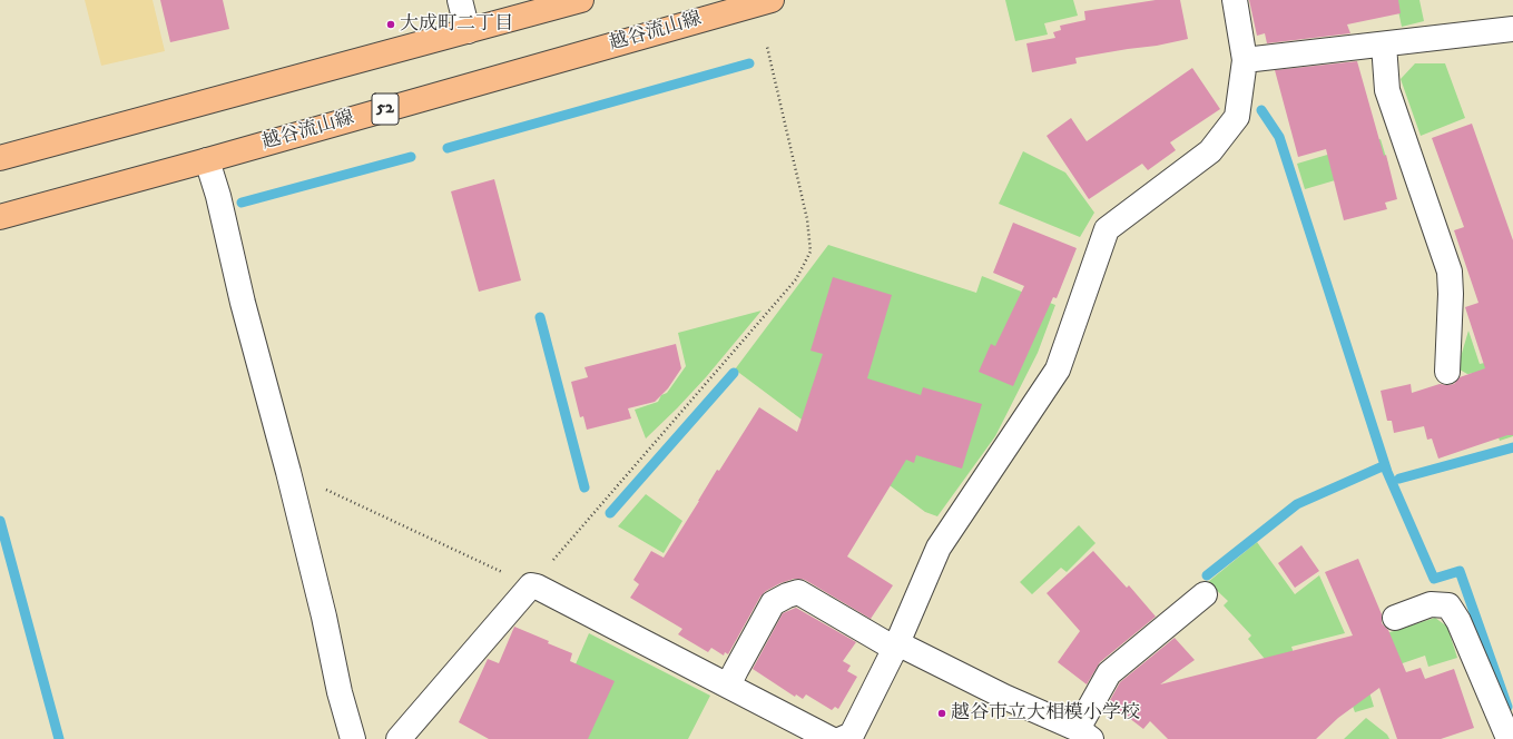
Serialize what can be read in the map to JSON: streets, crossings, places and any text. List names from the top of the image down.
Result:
{
  "streets": {
    "main road": ["越谷流山線", "52"]
  },
  "places": ["大成町二丁目", "越谷市立大相模小学校"]
}
